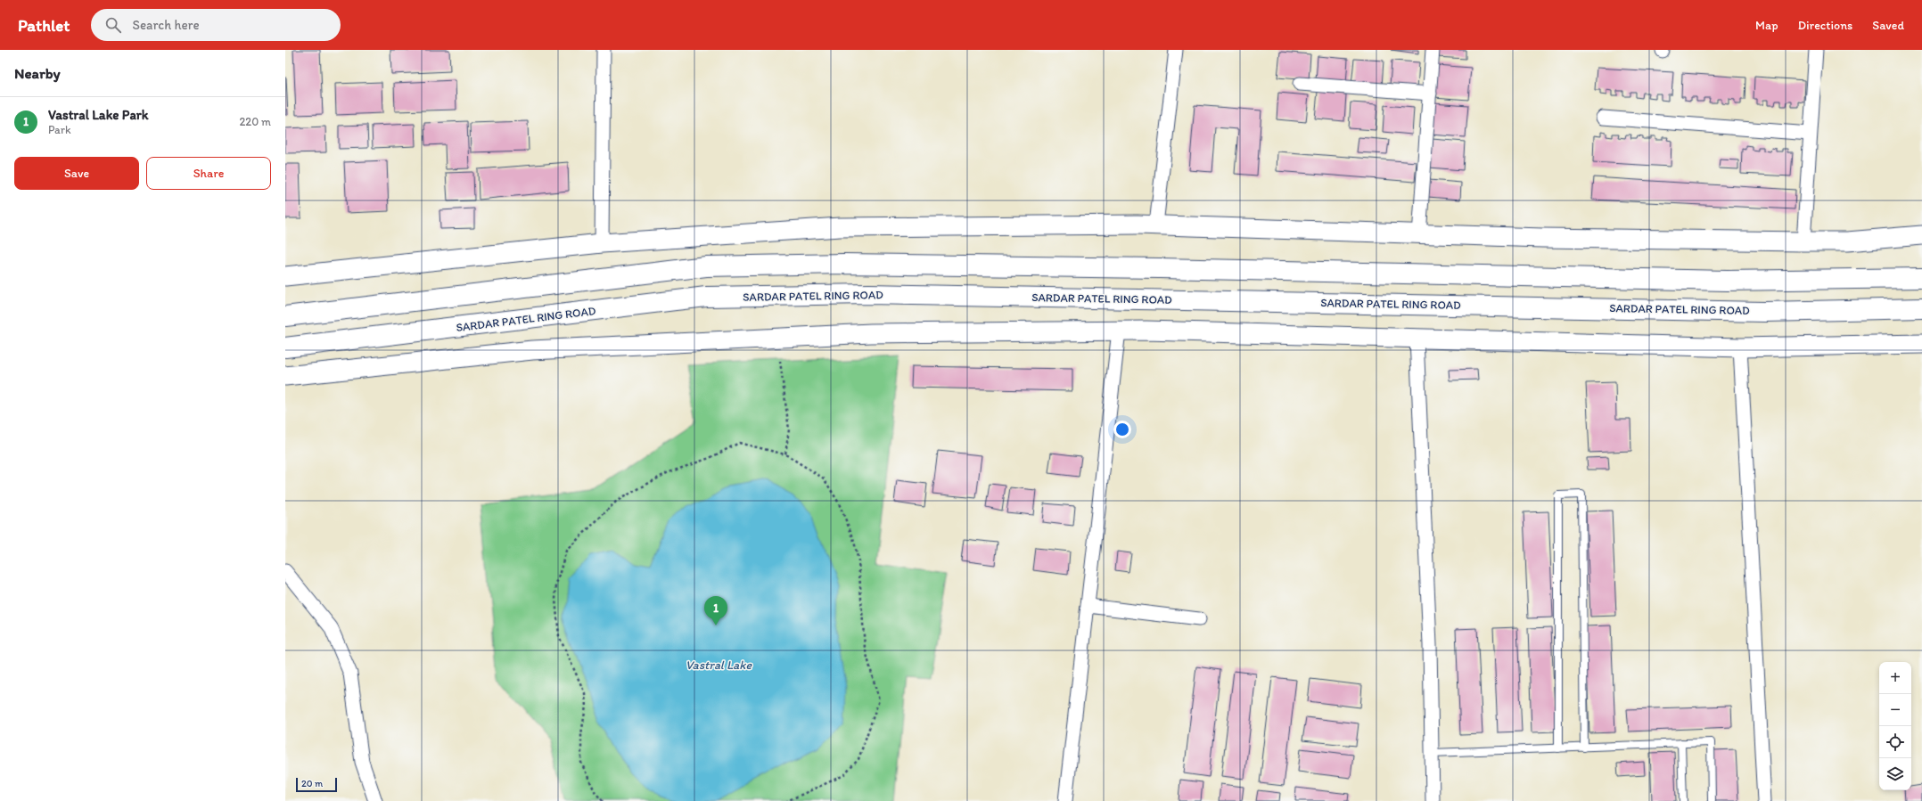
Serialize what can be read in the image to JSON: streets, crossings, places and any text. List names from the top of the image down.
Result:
{
  "streets": {
    "highway": ["SARDAR PATEL RING ROAD"]
  },
  "water": ["Vastral Lake"],
  "scale_bar": "20 m",
  "page": {
    "header": "Pathlet",
    "search": "Search here",
    "nav": ["Map", "Directions", "Saved"],
    "heading": "Nearby",
    "list": [
      {
        "mark": "1",
        "name": "Vastral Lake Park",
        "note": "Park",
        "value": "220 m"
      }
    ],
    "buttons": ["Save", "Share"],
    "pins": "1",
    "map_buttons": ["+", "−"],
    "scale": "20 m"
  }
}
